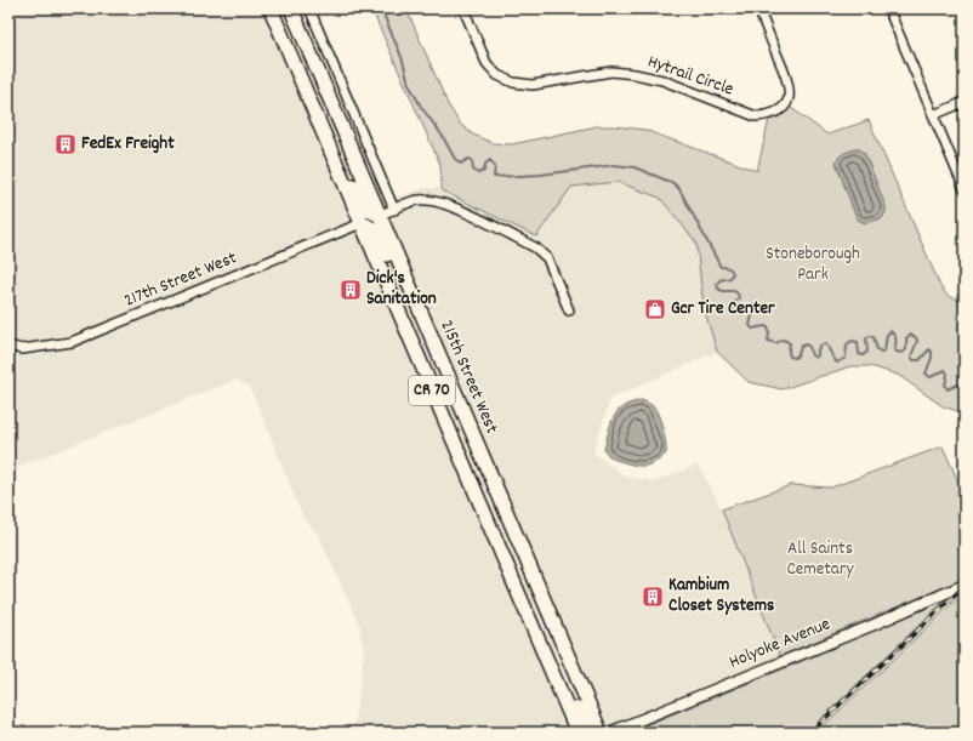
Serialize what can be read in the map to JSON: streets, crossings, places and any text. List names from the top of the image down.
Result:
{
  "streets": {
    "main road": ["215th Street West", "CR 70"],
    "street": ["Hytrail Circle", "217th Street West", "Holyoke Avenue"]
  },
  "crossings": [
    ["217th Street West", "CR 70"]
  ],
  "parks": ["Stoneborough Park", "All Saints Cemetary"],
  "places": {
    "building": ["FedEx Freight", "Dick's Sanitation", "Kambium Closet Systems"],
    "shop": ["Gcr Tire Center"]
  }
}
